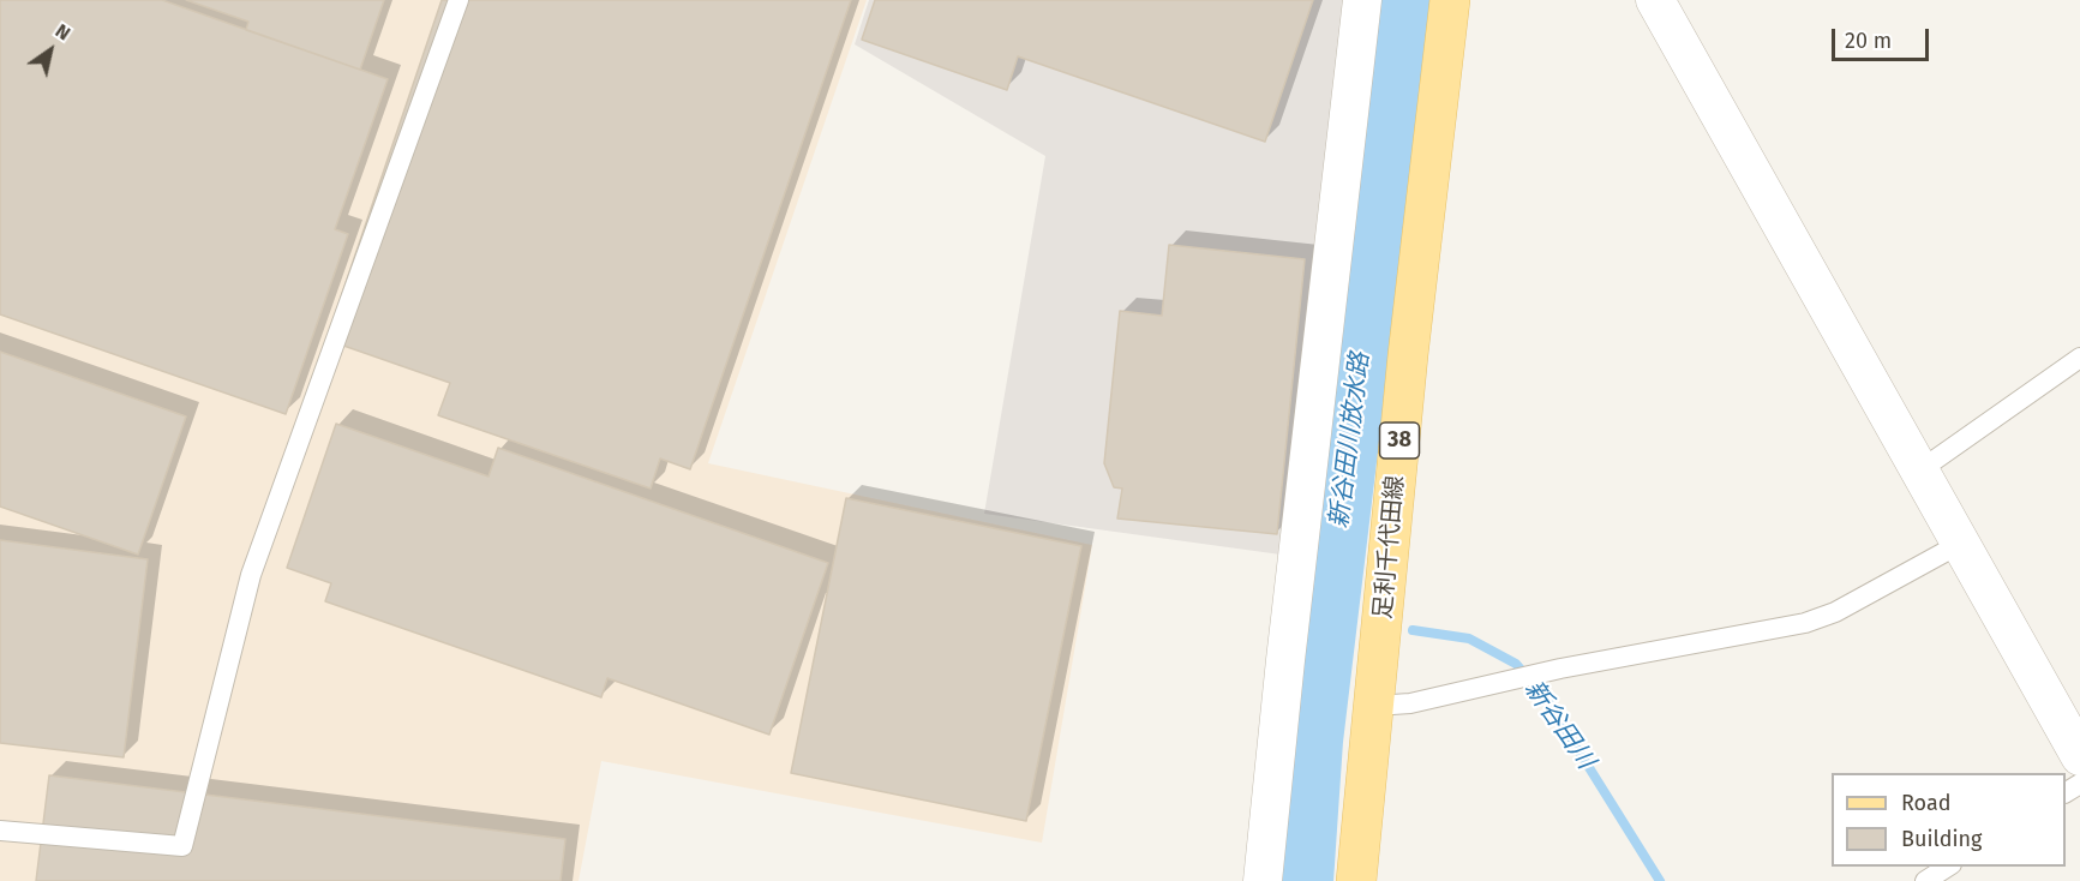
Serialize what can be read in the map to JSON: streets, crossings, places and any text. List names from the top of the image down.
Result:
{
  "streets": {
    "main road": ["38", "足利千代田線"]
  },
  "water": ["新谷田川放水路", "新谷田川"],
  "legend": ["Road", "Building"],
  "scale_bar": "20 m",
  "north": "top right"
}
